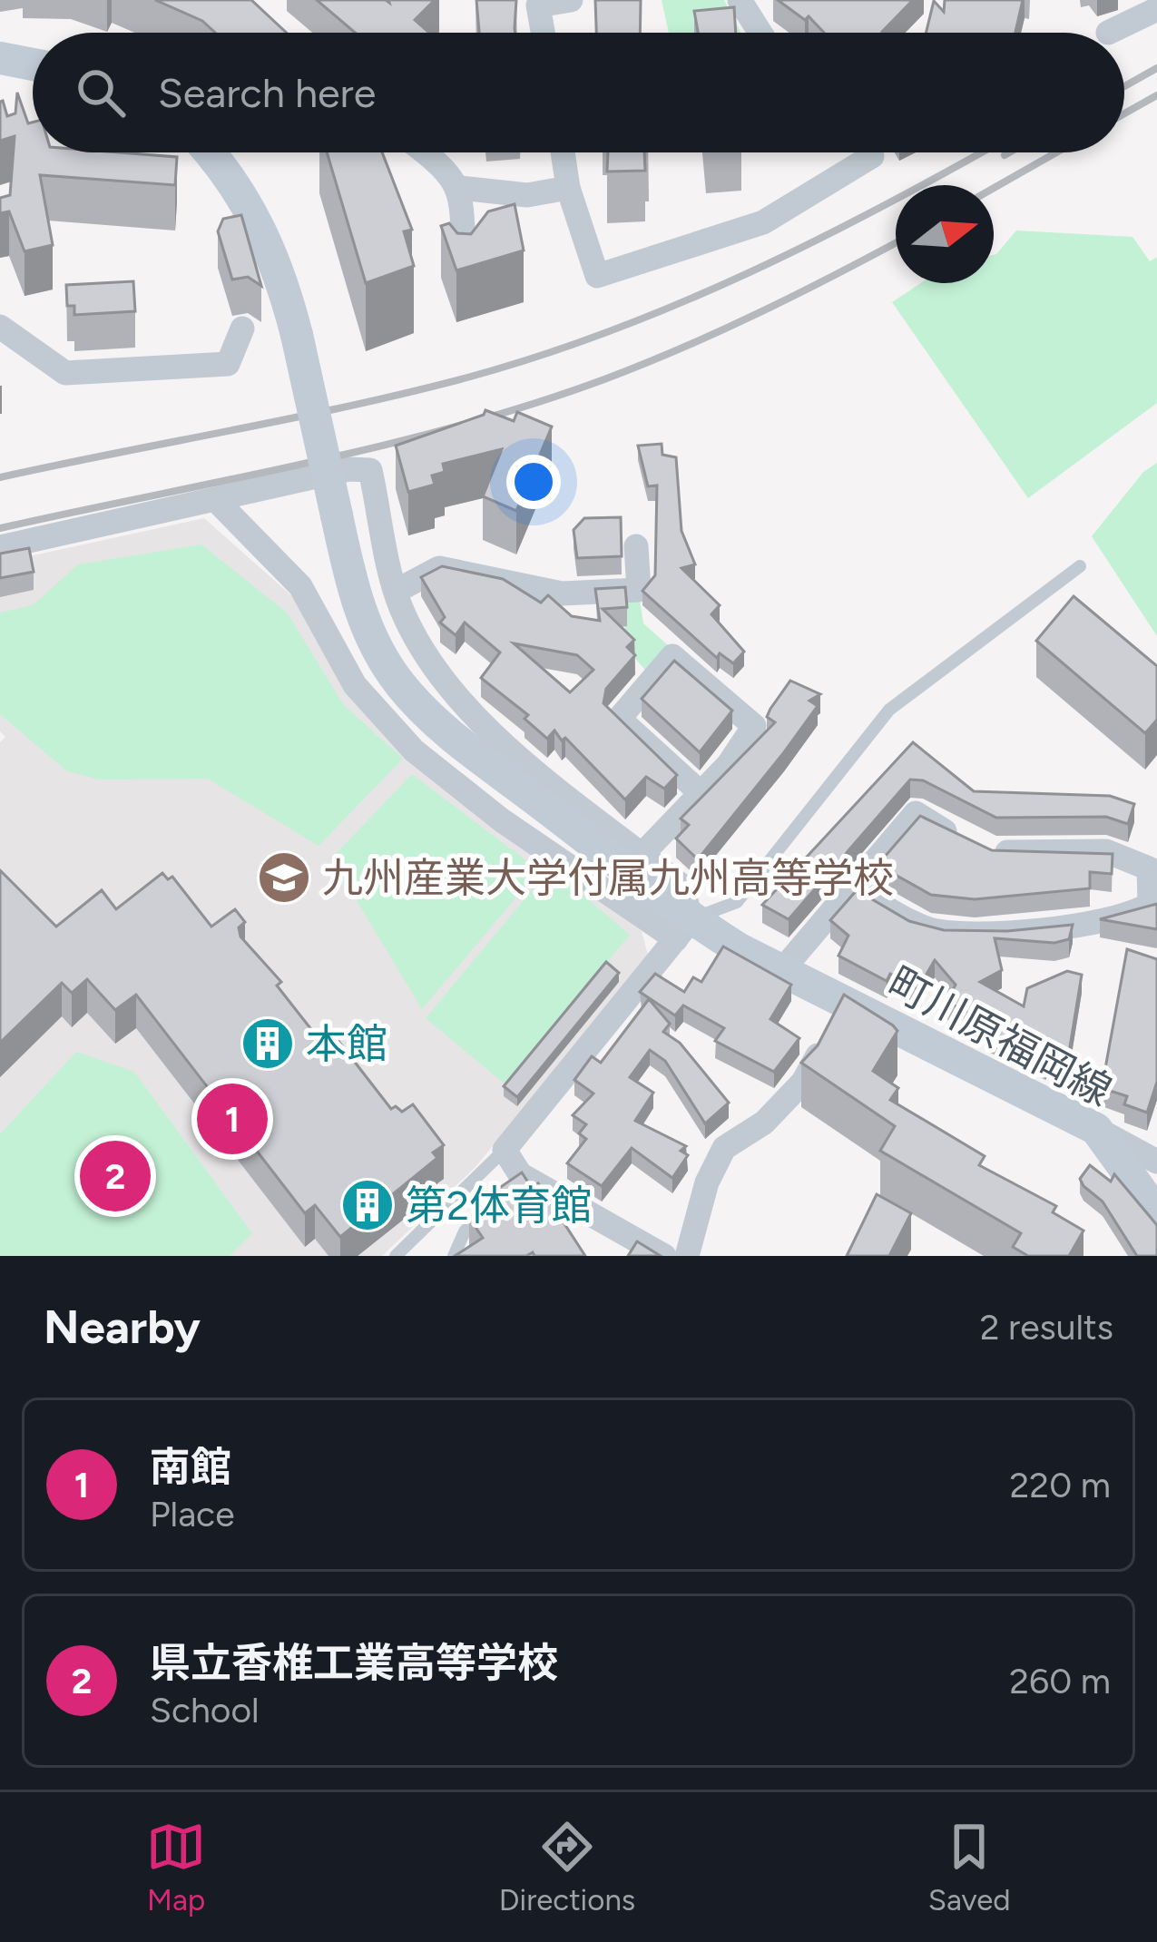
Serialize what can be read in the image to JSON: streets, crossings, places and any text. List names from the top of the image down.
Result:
{
  "streets": {
    "main road": ["町川原福岡線"]
  },
  "places": {
    "school or university": ["九州産業大学付属九州高等学校"],
    "building": ["本館", "第2体育館"]
  },
  "north": "right",
  "page": {
    "search": "Search here",
    "pins": ["1", "2"],
    "heading": ["Nearby", "2 results"],
    "list": [
      {
        "mark": "1",
        "name": "南館",
        "note": "Place",
        "value": "220 m"
      },
      {
        "mark": "2",
        "name": "県立香椎工業高等学校",
        "note": "School",
        "value": "260 m"
      }
    ],
    "nav": ["Map", "Directions", "Saved"]
  }
}
